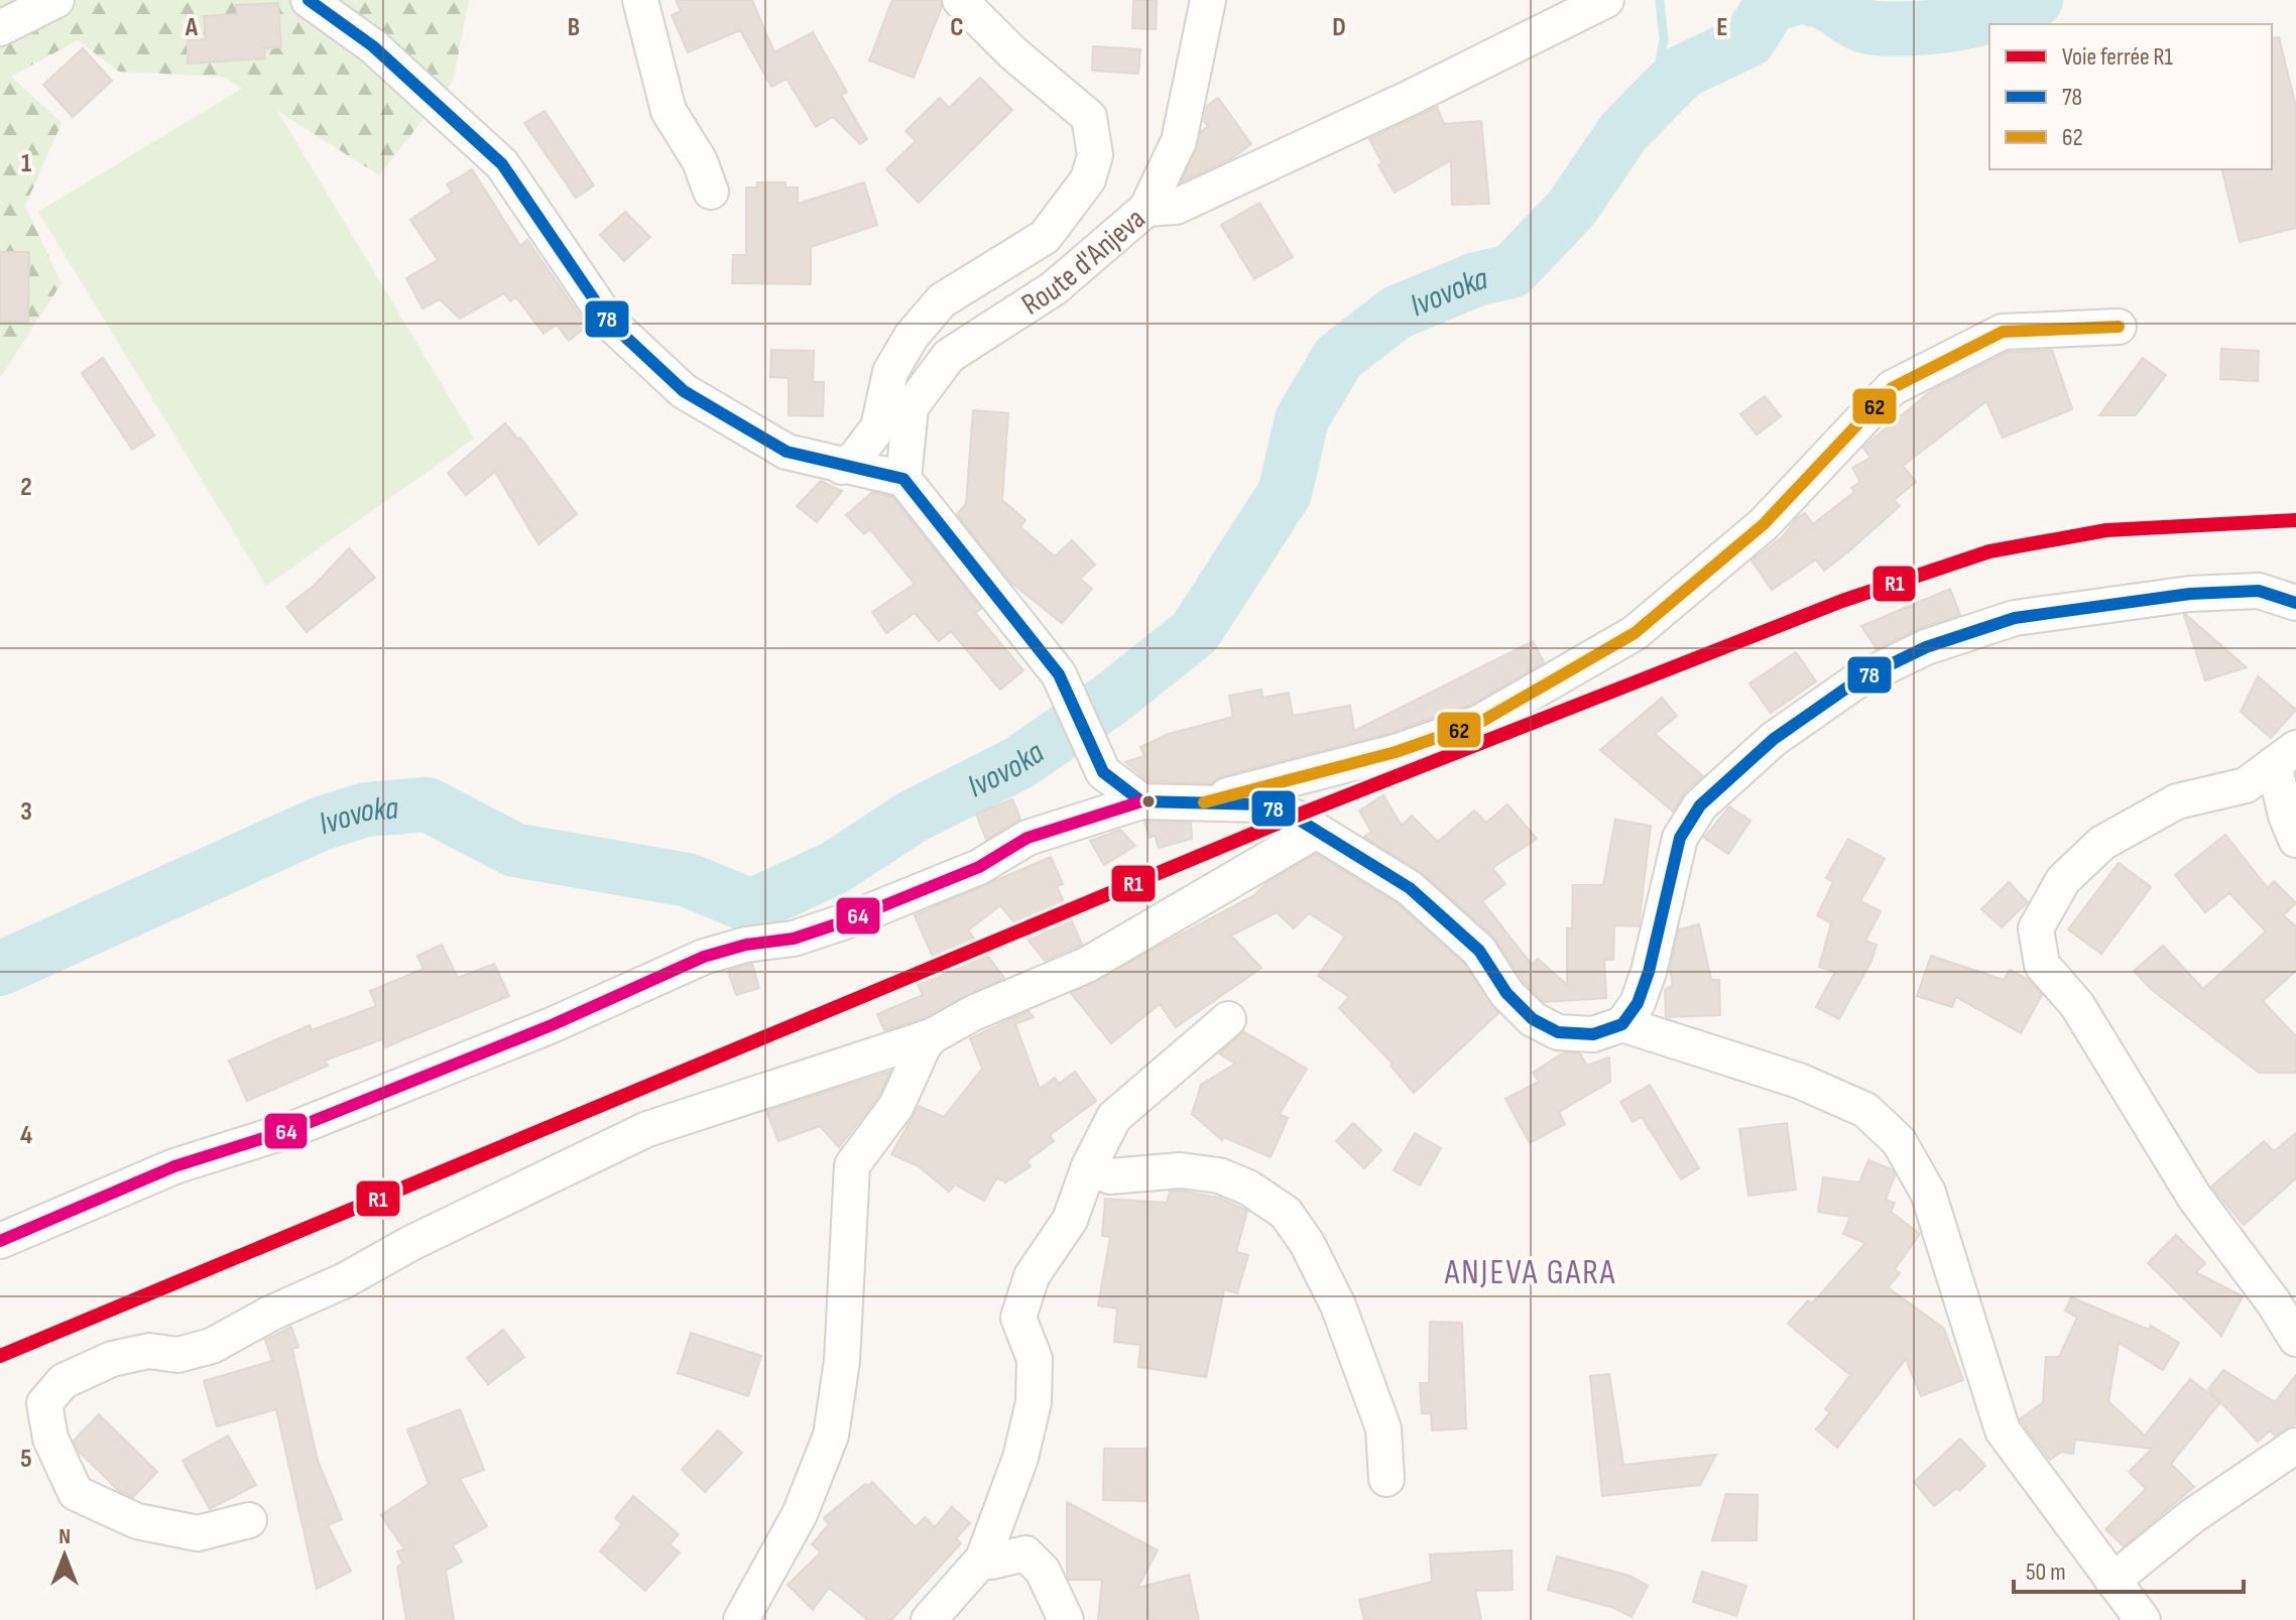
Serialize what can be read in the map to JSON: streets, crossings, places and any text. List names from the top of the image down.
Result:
{
  "streets": {
    "street": ["Route d'Anjeva"]
  },
  "districts": ["ANJEVA GARA"],
  "water": ["Ivovoka"],
  "lines": [
    "transit line 78",
    "transit line 62",
    "rail line R1",
    "transit line 64"
  ],
  "legend": ["Voie ferrée R1", "78", "62"],
  "scale_bar": "50 m",
  "north": "top",
  "grid": {
    "columns": [
      "A",
      "B",
      "C",
      "D",
      "E"
    ],
    "rows": [
      "1",
      "2",
      "3",
      "4",
      "5"
    ]
  }
}
